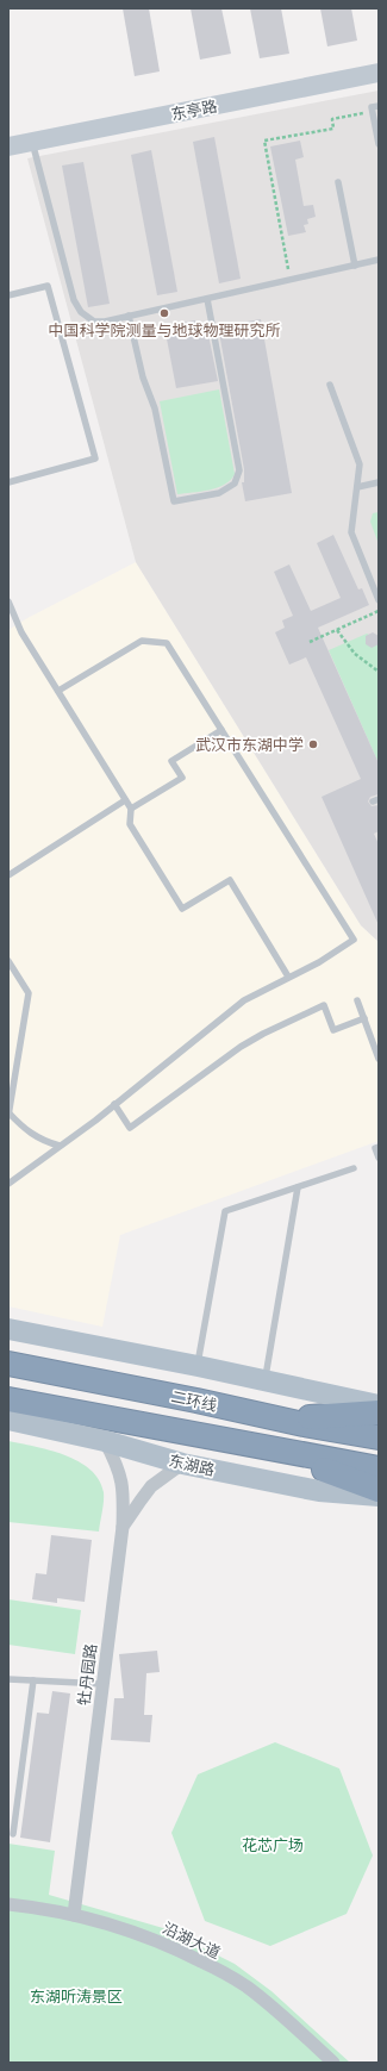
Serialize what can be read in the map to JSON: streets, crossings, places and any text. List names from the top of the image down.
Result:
{
  "streets": {
    "highway": ["二环线"],
    "main road": ["东湖路"],
    "street": ["东亭路", "牡丹园路", "沿湖大道"]
  },
  "crossings": [
    ["东湖路", "牡丹园路"],
    ["牡丹园路", "沿湖大道"]
  ],
  "parks": ["花芯广场", "东湖听涛景区"],
  "places": ["中国科学院测量与地球物理研究所", "武汉市东湖中学"]
}
